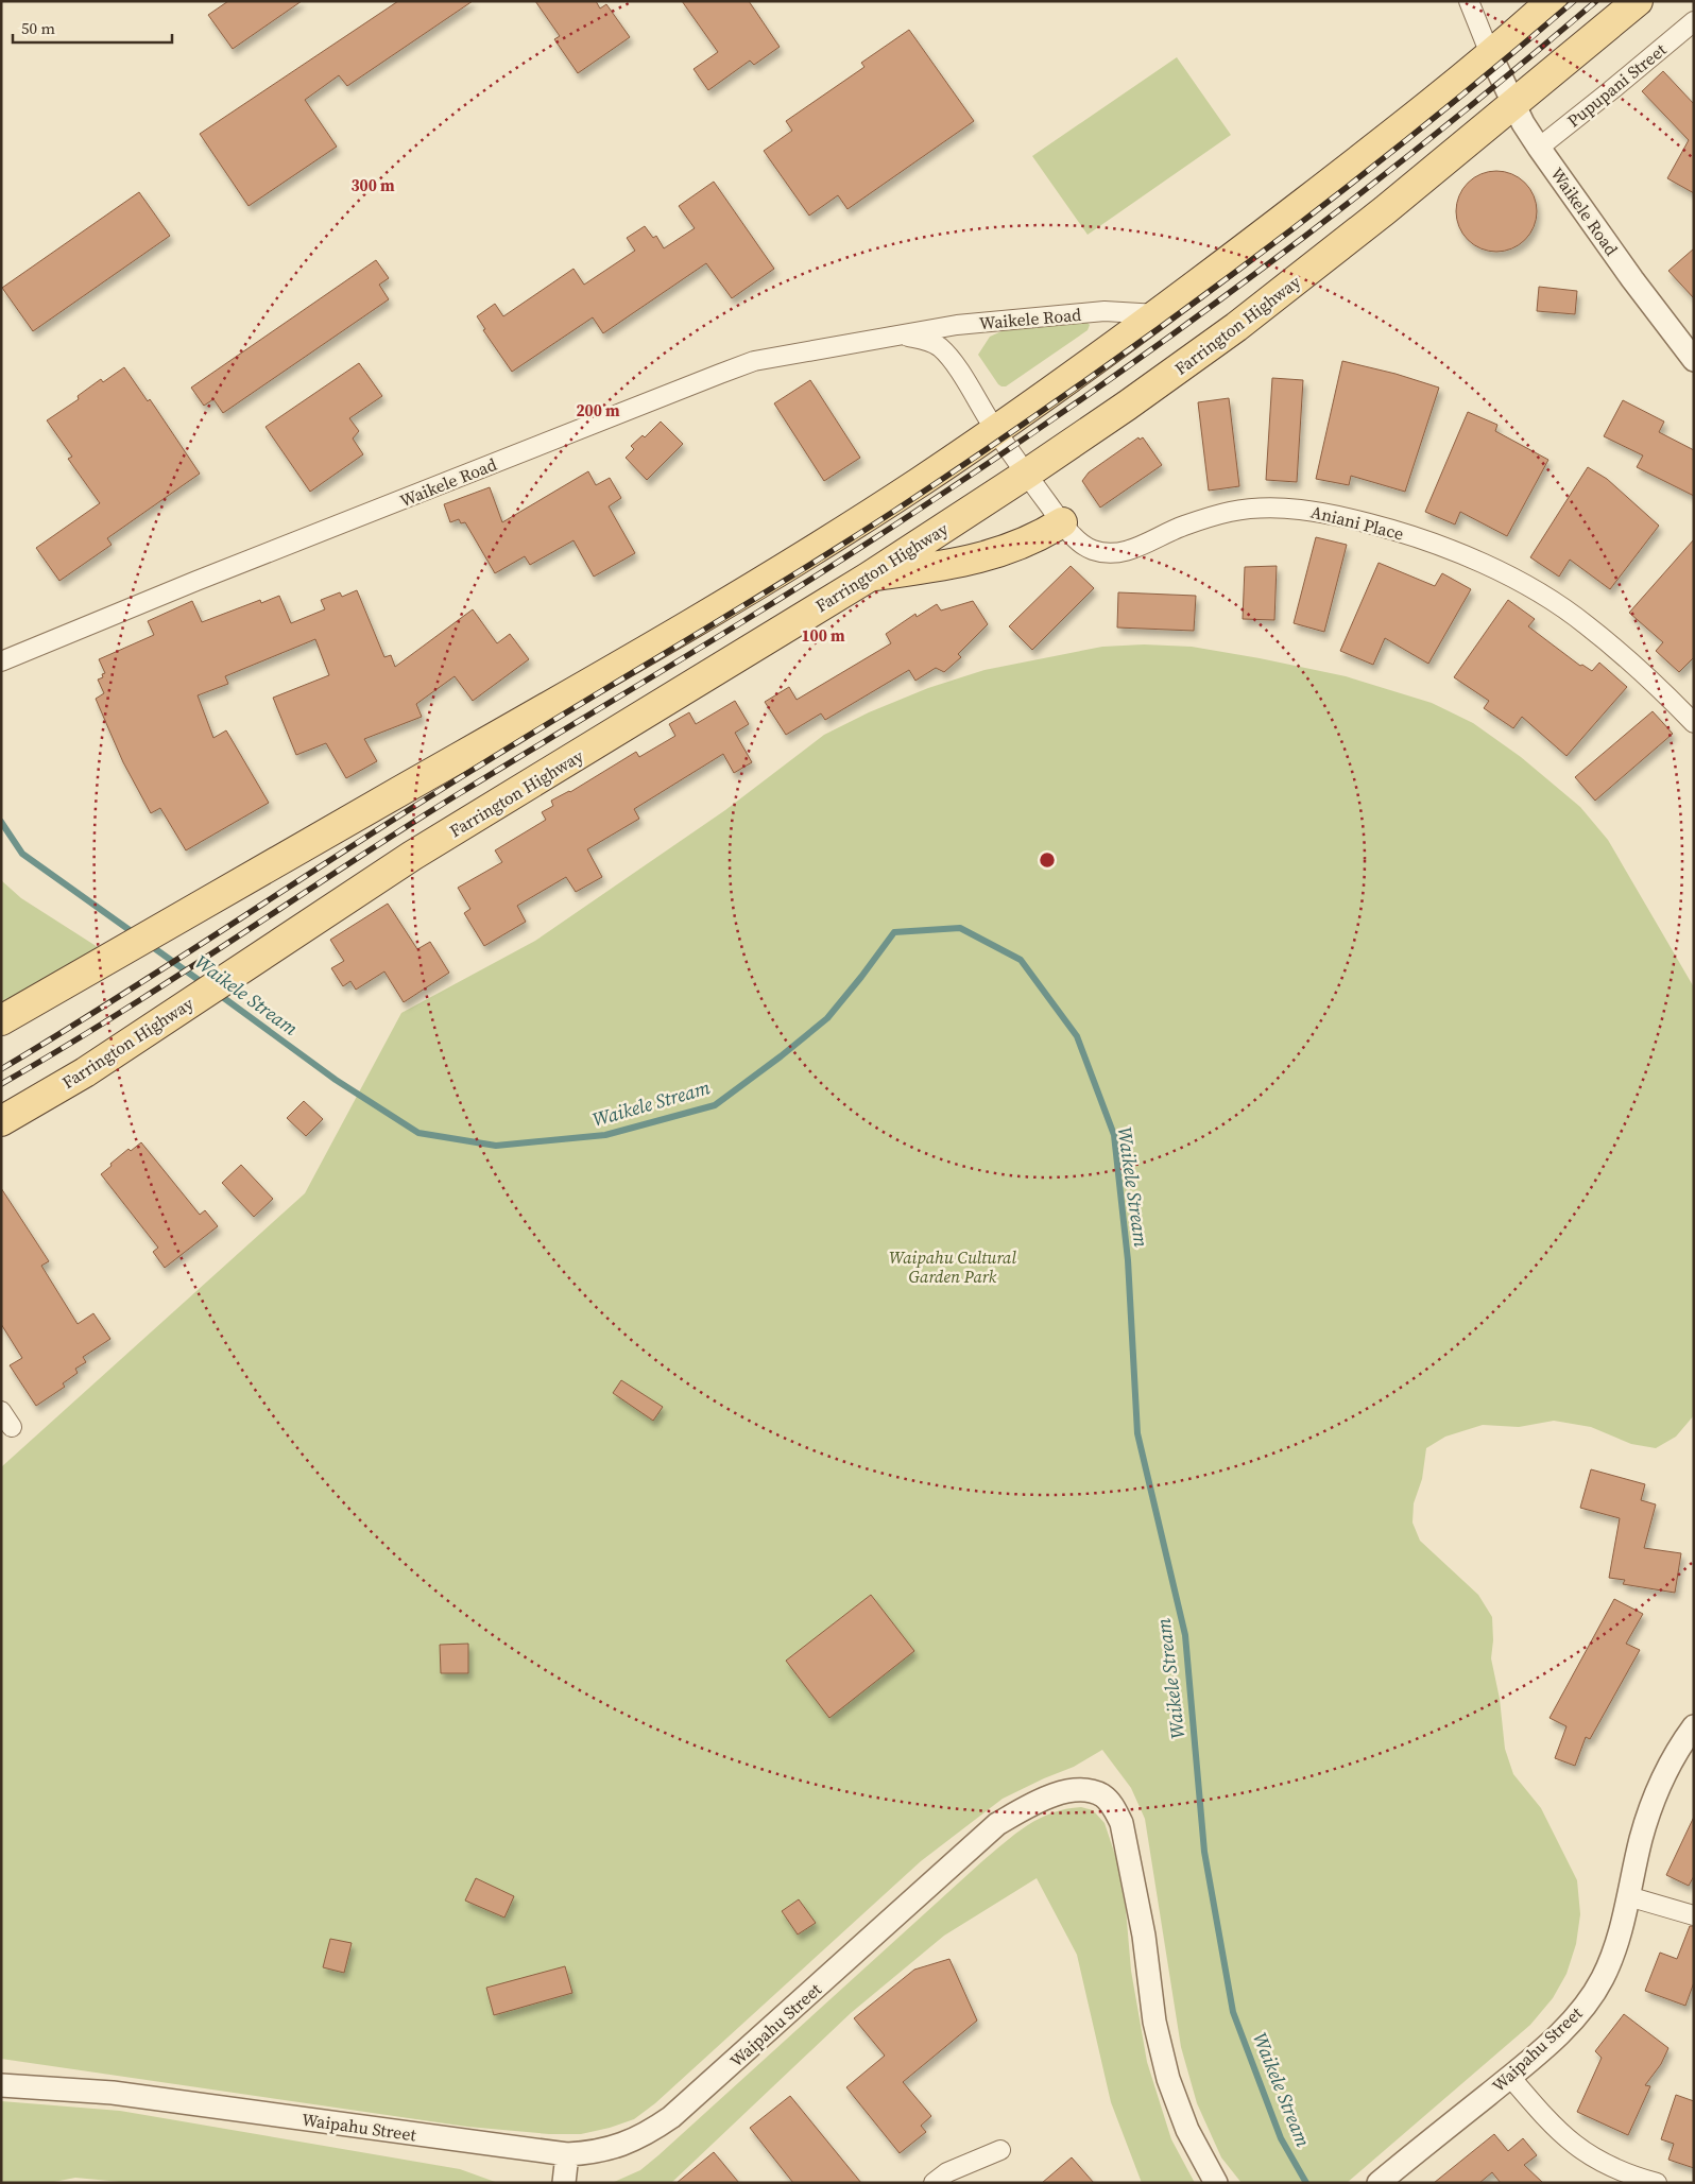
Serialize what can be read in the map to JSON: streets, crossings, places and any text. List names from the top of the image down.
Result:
{
  "streets": {
    "main road": ["Farrington Highway"],
    "street": [
      "Pupupani Street",
      "Waikele Road",
      "Aniani Place",
      "Waipahu Street"
    ]
  },
  "crossings": [
    ["Pupupani Street", "Waikele Road"],
    ["Waikele Road", "Farrington Highway"],
    ["Waikele Road", "Aniani Place"],
    ["Farrington Highway", "Aniani Place"]
  ],
  "water": ["Waikele Stream"],
  "parks": ["Waipahu Cultural Garden Park"],
  "scale_bar": "50 m",
  "rings": ["300 m", "200 m", "100 m"]
}
